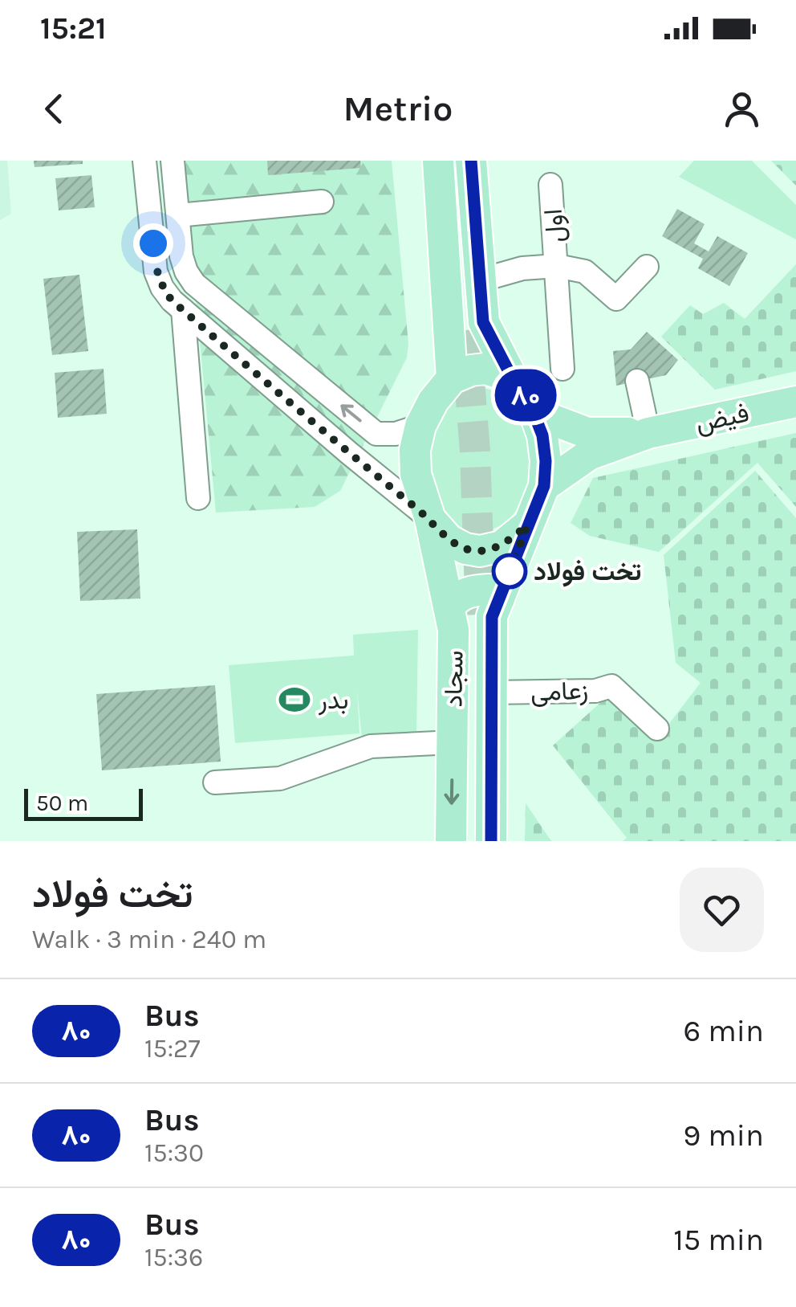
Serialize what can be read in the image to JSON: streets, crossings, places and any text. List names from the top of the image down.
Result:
{
  "streets": {
    "main road": ["فیض", "سجاد"],
    "street": ["اول", "زعامی"]
  },
  "crossings": [
    ["سجاد", "زعامی"]
  ],
  "places": {
    "other": ["تخت فولاد"],
    "sports": ["بدر"]
  },
  "lines": ["bus line ۸۰"],
  "scale_bar": "50 m",
  "page": {
    "status": "15:21",
    "header": "Metrio",
    "on_map": "۸۰",
    "scale": "50 m",
    "heading": ["تخت فولاد", "Walk · 3 min · 240 m"],
    "list": [
      {
        "mark": "۸۰",
        "name": "Bus",
        "note": "15:27",
        "value": "6 min"
      },
      {
        "mark": "۸۰",
        "name": "Bus",
        "note": "15:30",
        "value": "9 min"
      },
      {
        "mark": "۸۰",
        "name": "Bus",
        "note": "15:36",
        "value": "15 min"
      }
    ]
  }
}
